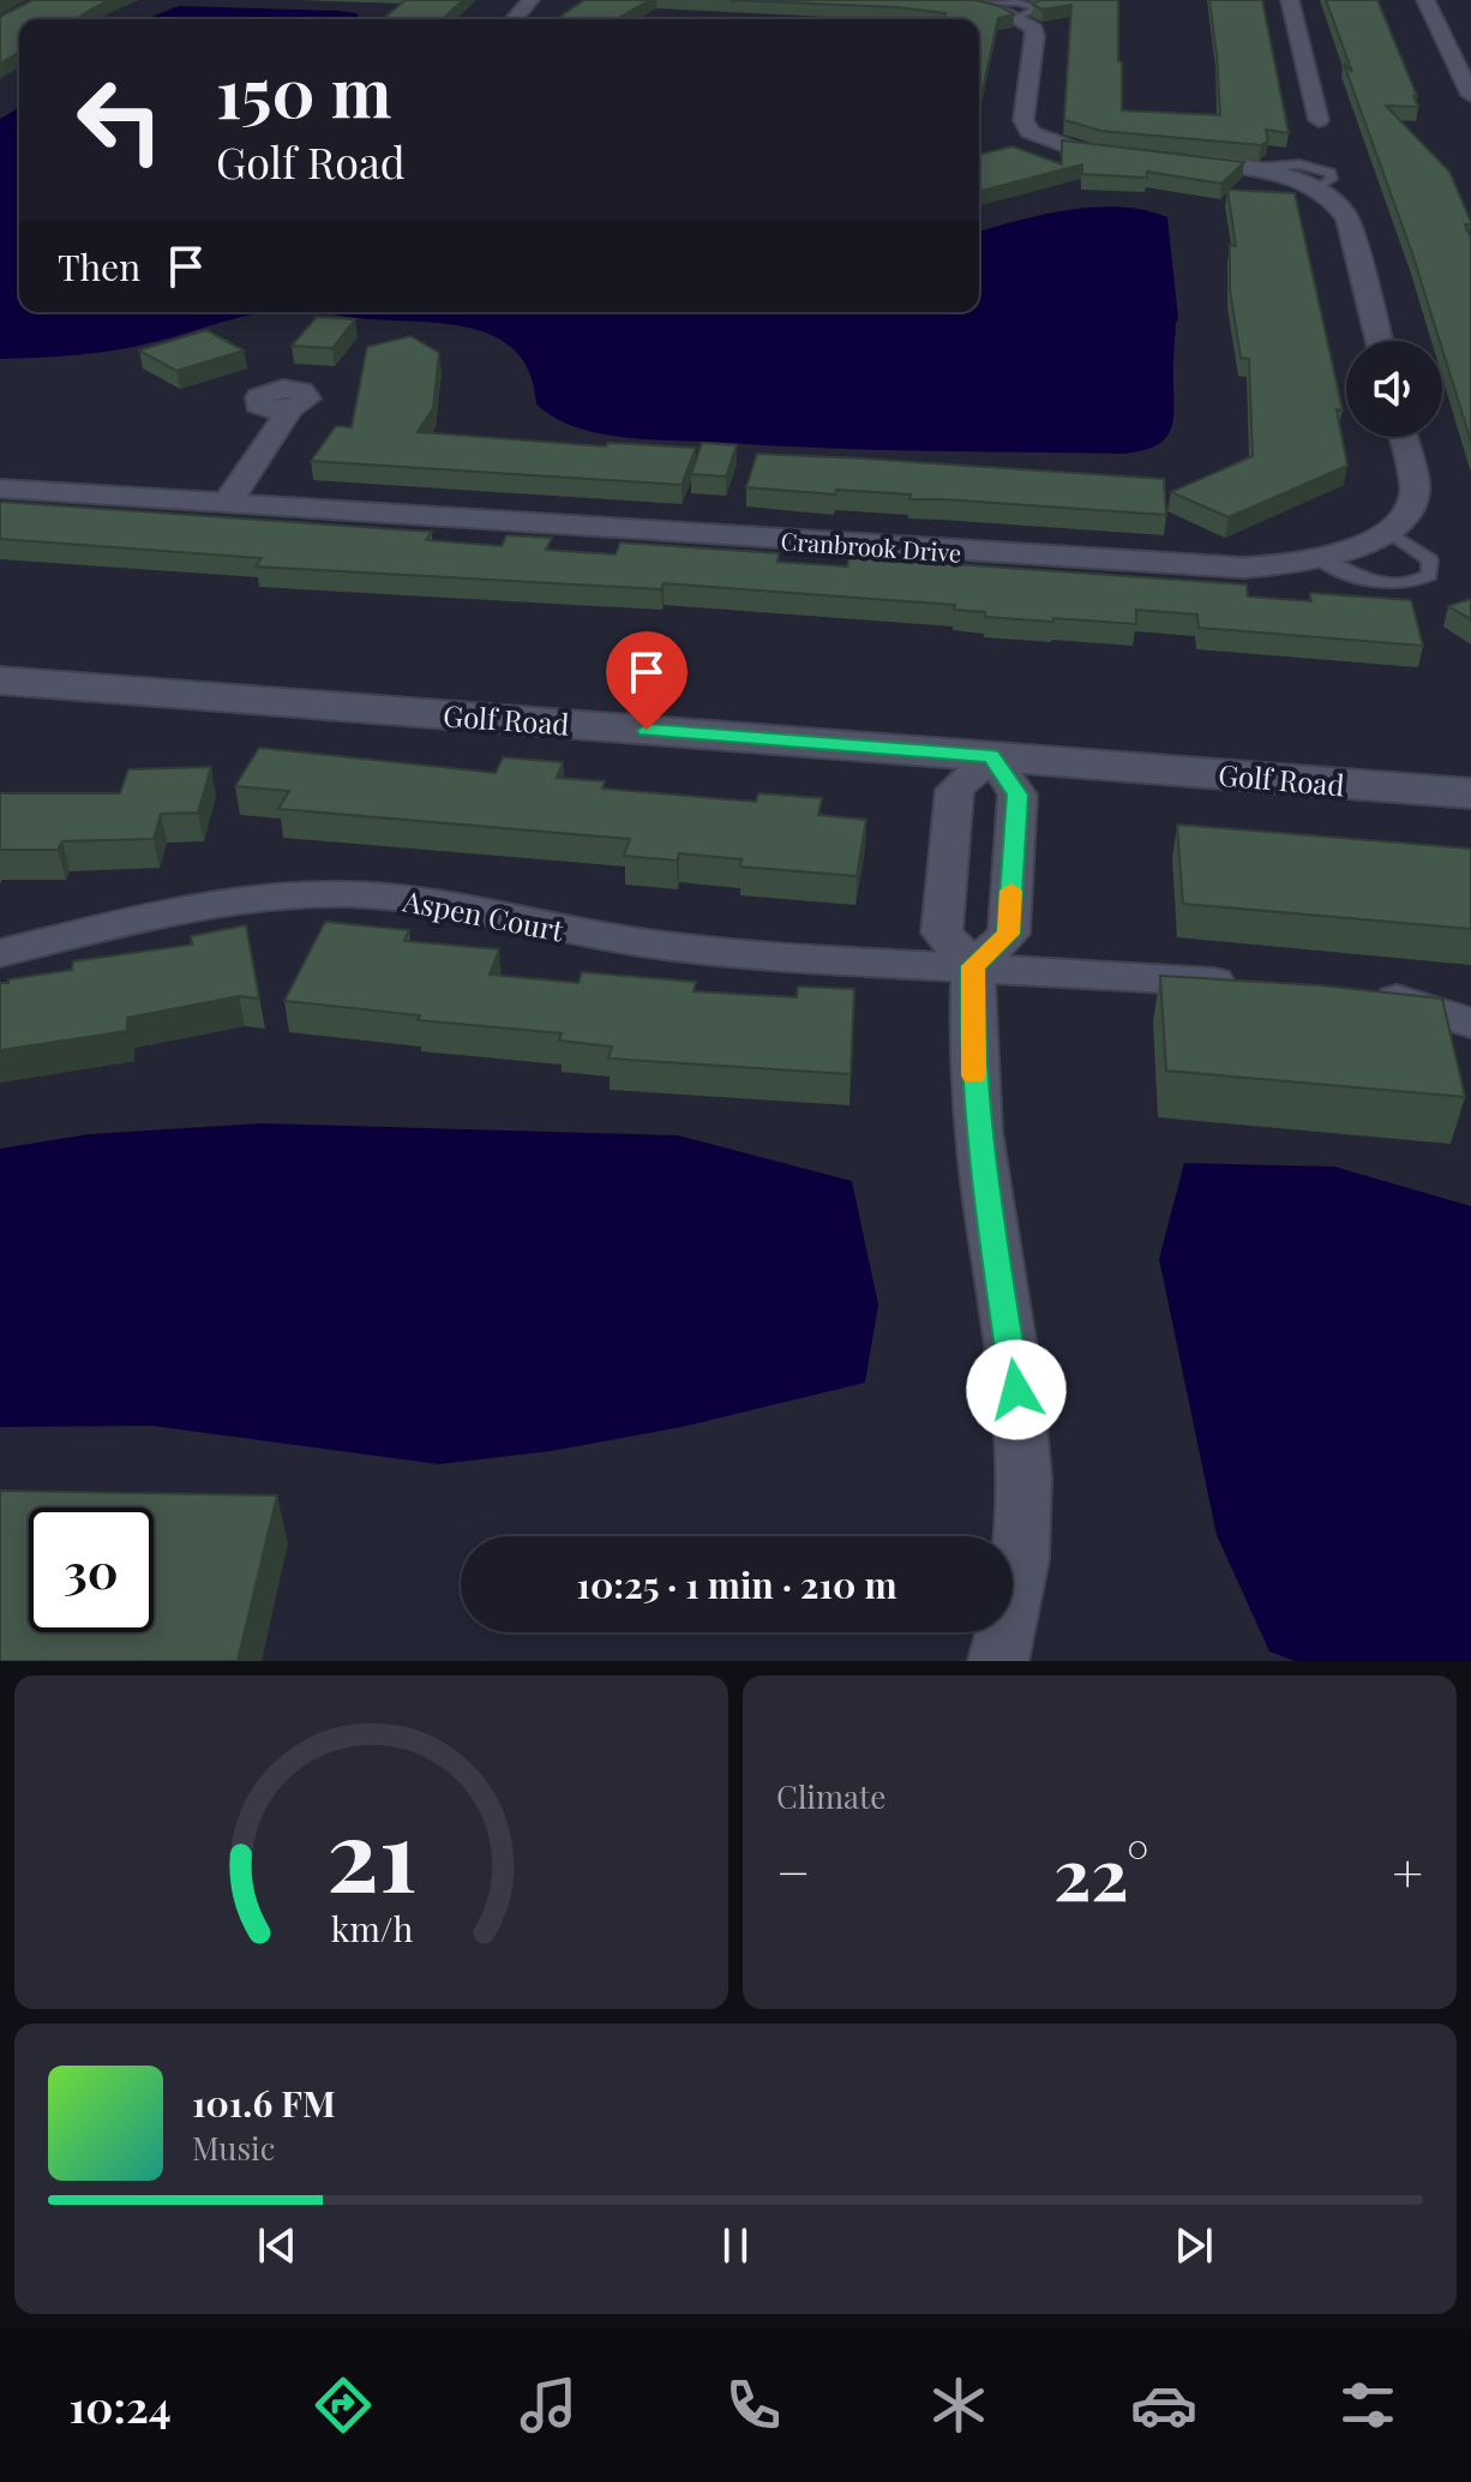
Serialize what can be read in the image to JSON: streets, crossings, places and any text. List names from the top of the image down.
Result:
{
  "streets": {
    "street": ["Cranbrook Drive", "Golf Road", "Aspen Court"]
  },
  "page": {
    "turn": ["150 m", "Golf Road"],
    "then": "Then",
    "limit": "30",
    "trip": "10:25 · 1 min · 210 m",
    "tile": "Climate",
    "heat": ["−", "22°", "+"],
    "song": ["101.6 FM", "Music"],
    "tabs": "10:24",
    "gauge": ["21", "km/h"]
  }
}
